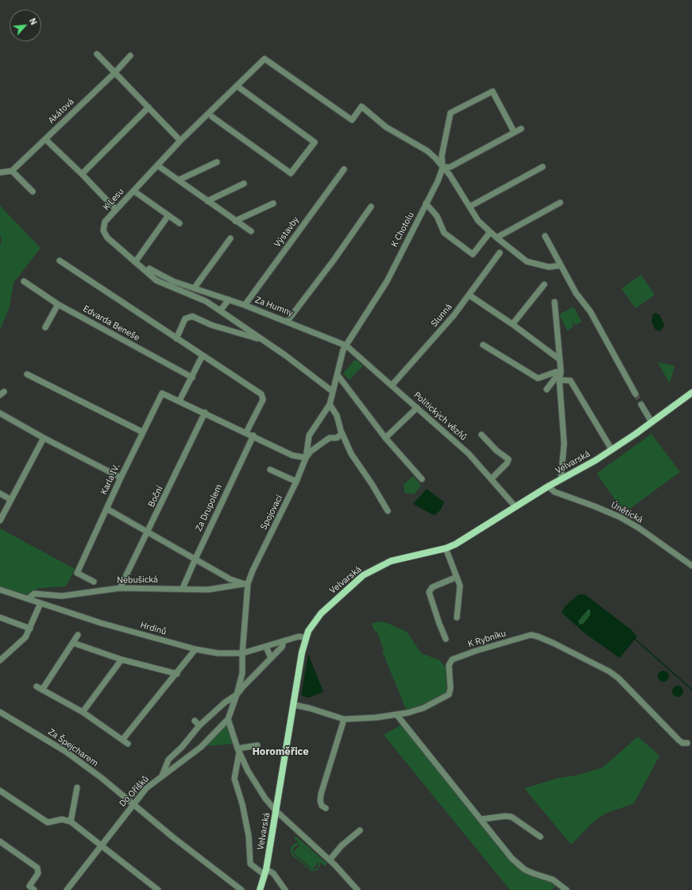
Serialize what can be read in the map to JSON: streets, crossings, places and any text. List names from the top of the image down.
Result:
{
  "streets": {
    "main road": ["Velvarská"],
    "street": [
      "Akátová",
      "K Lesu",
      "K Chotolu",
      "Výstavby",
      "Za Humny",
      "Slunná",
      "Edvarda Beneše",
      "Politických vězňů",
      "Karla IV.",
      "Boční",
      "Za Drupolem",
      "Spojovací",
      "Únětická",
      "Nebušická",
      "Hrdinů",
      "K Rybníku",
      "Za Špejcharem",
      "Do Oříšků"
    ]
  },
  "crossings": [
    ["K Lesu", "K Chotolu"],
    ["K Lesu", "Spojovací"],
    ["K Chotolu", "Za Humny"],
    ["K Chotolu", "Politických vězňů"],
    ["K Chotolu", "Spojovací"],
    ["Výstavby", "Za Humny"],
    ["Za Humny", "Politických vězňů"],
    ["Za Humny", "Spojovací"],
    ["Slunná", "Politických vězňů"],
    ["Politických vězňů", "Velvarská"],
    ["Politických vězňů", "Spojovací"],
    ["Velvarská", "Únětická"],
    ["Velvarská", "Hrdinů"],
    ["Velvarská", "K Rybníku"],
    ["Boční", "Nebušická"],
    ["Za Drupolem", "Nebušická"],
    ["Spojovací", "Nebušická"],
    ["Spojovací", "Hrdinů"],
    ["Spojovací", "Do Oříšků"],
    ["Nebušická", "Hrdinů"],
    ["Za Špejcharem", "Do Oříšků"]
  ],
  "districts": ["Horoměřice"],
  "north": "top right"
}
